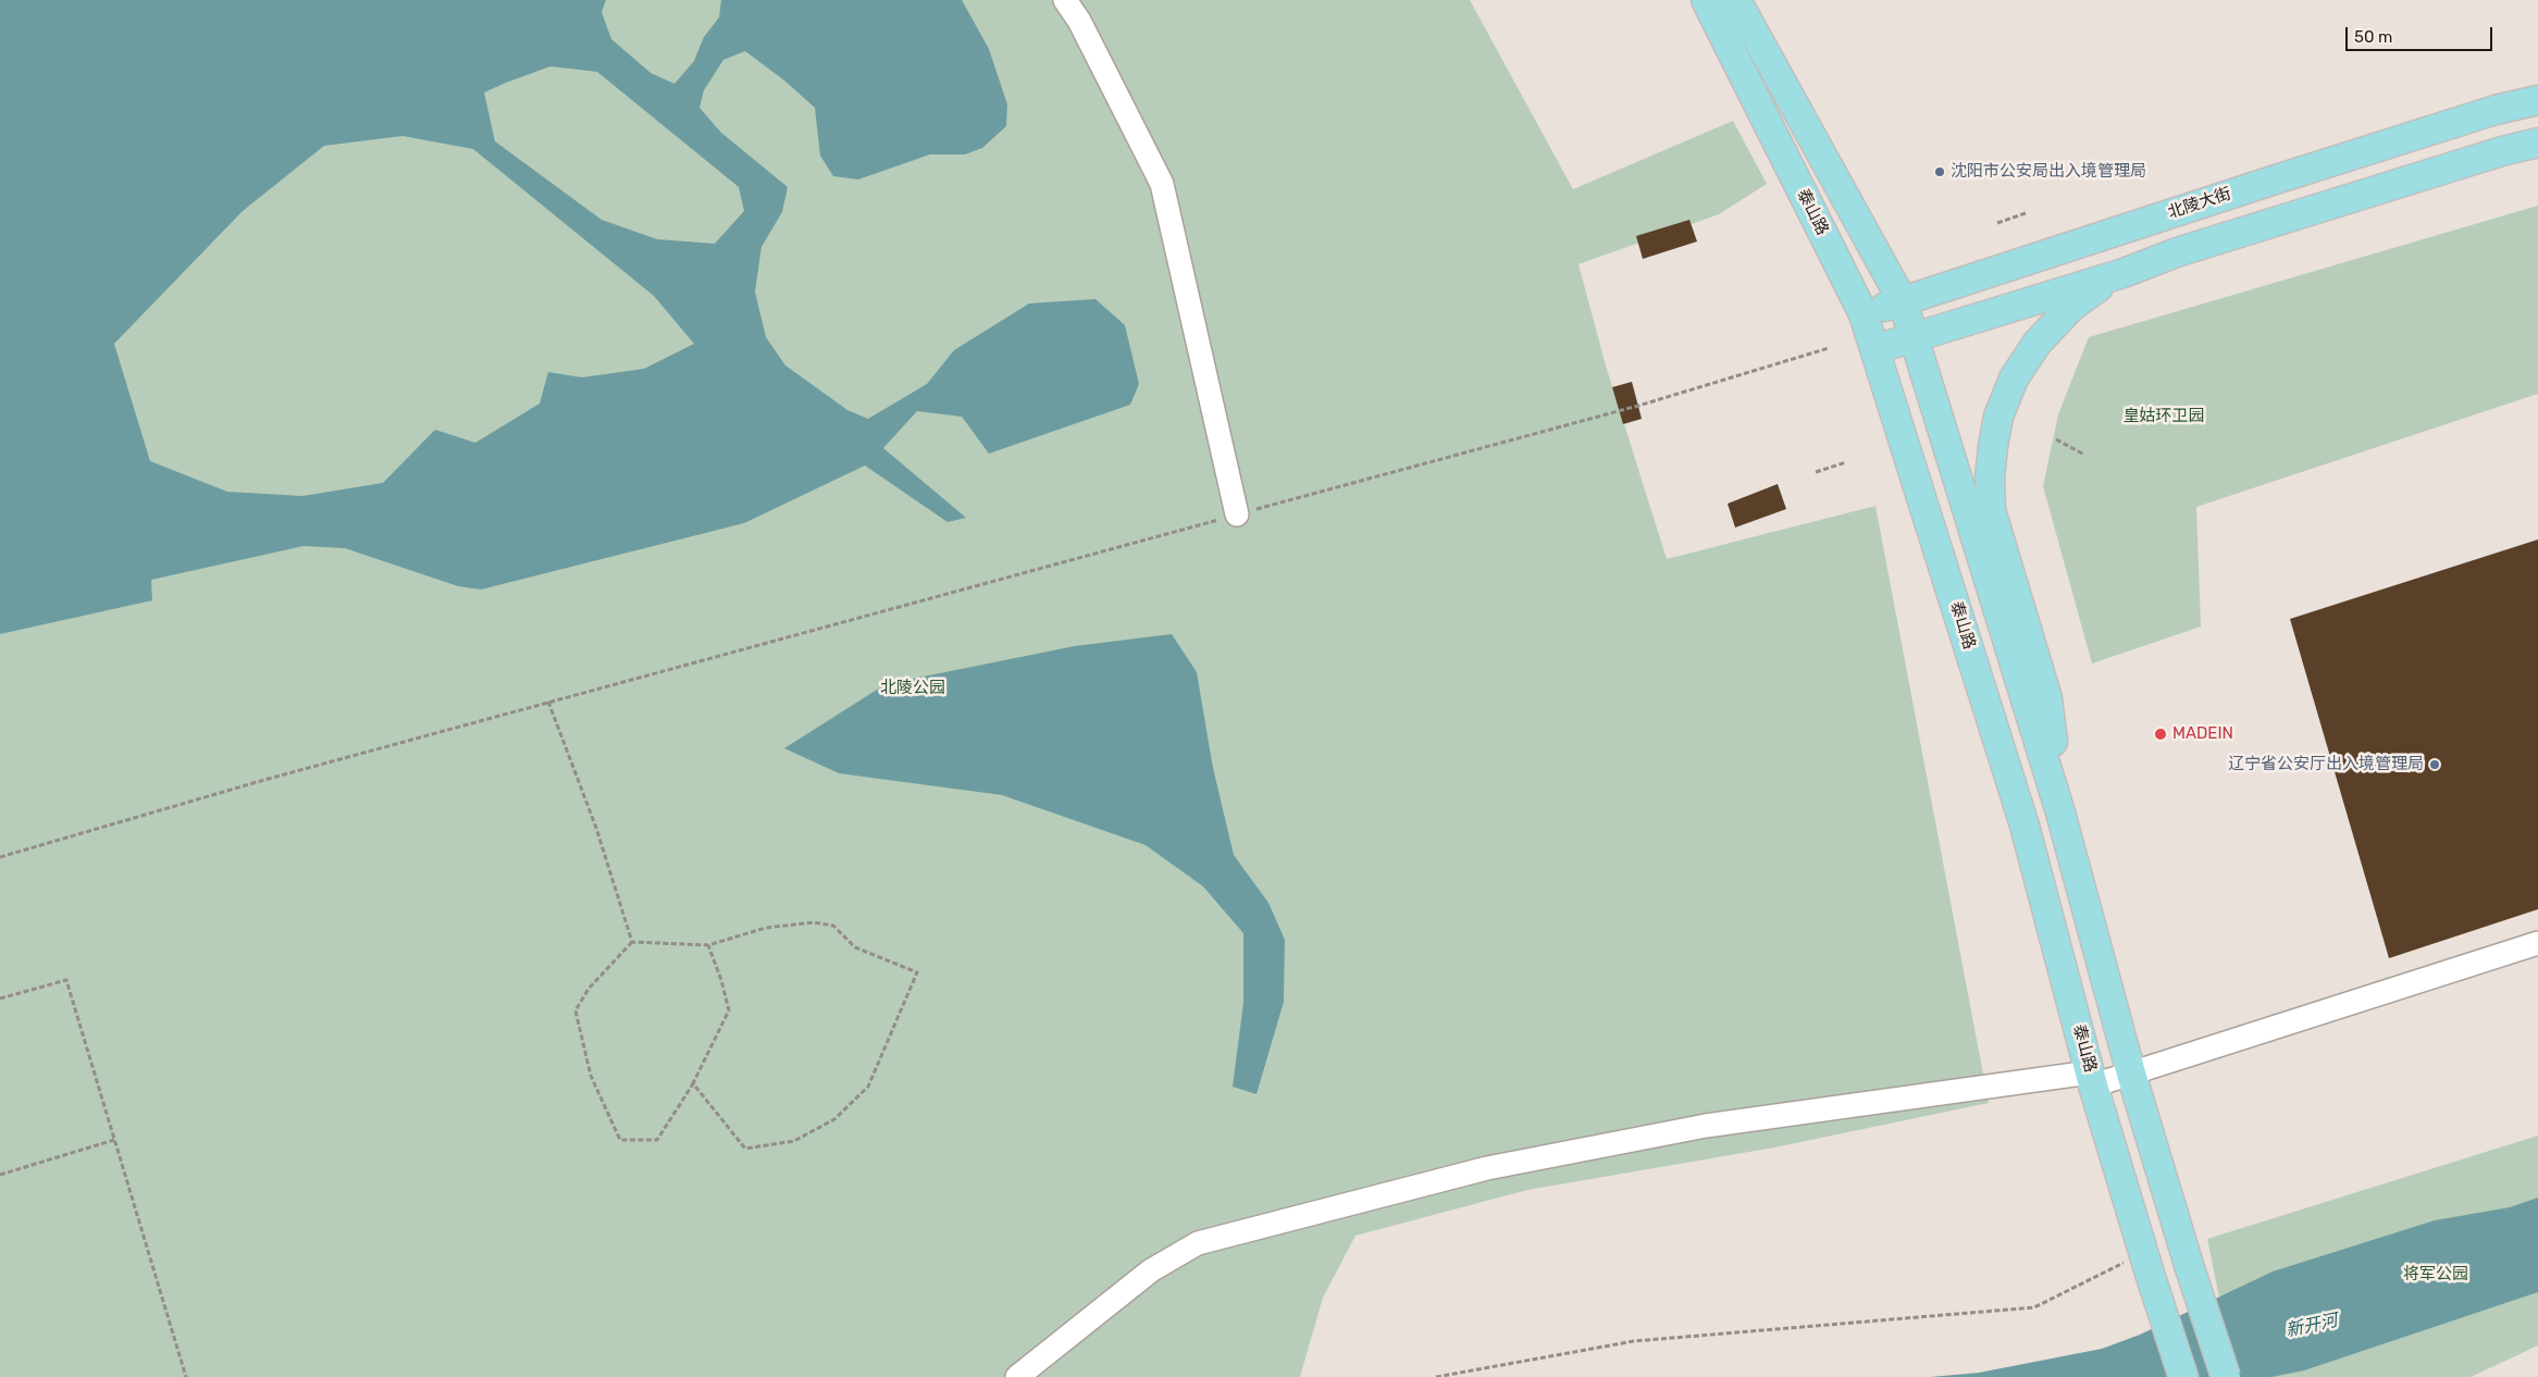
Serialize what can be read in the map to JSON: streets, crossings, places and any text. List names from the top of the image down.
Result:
{
  "streets": {
    "main road": ["北陵大街", "泰山路"]
  },
  "crossings": [
    ["北陵大街", "泰山路"]
  ],
  "water": ["新开河"],
  "parks": ["皇姑环卫园", "北陵公园", "将军公园"],
  "places": ["沈阳市公安局出入境管理局", "MADEIN", "辽宁省公安厅出入境管理局"],
  "scale_bar": "50 m"
}
